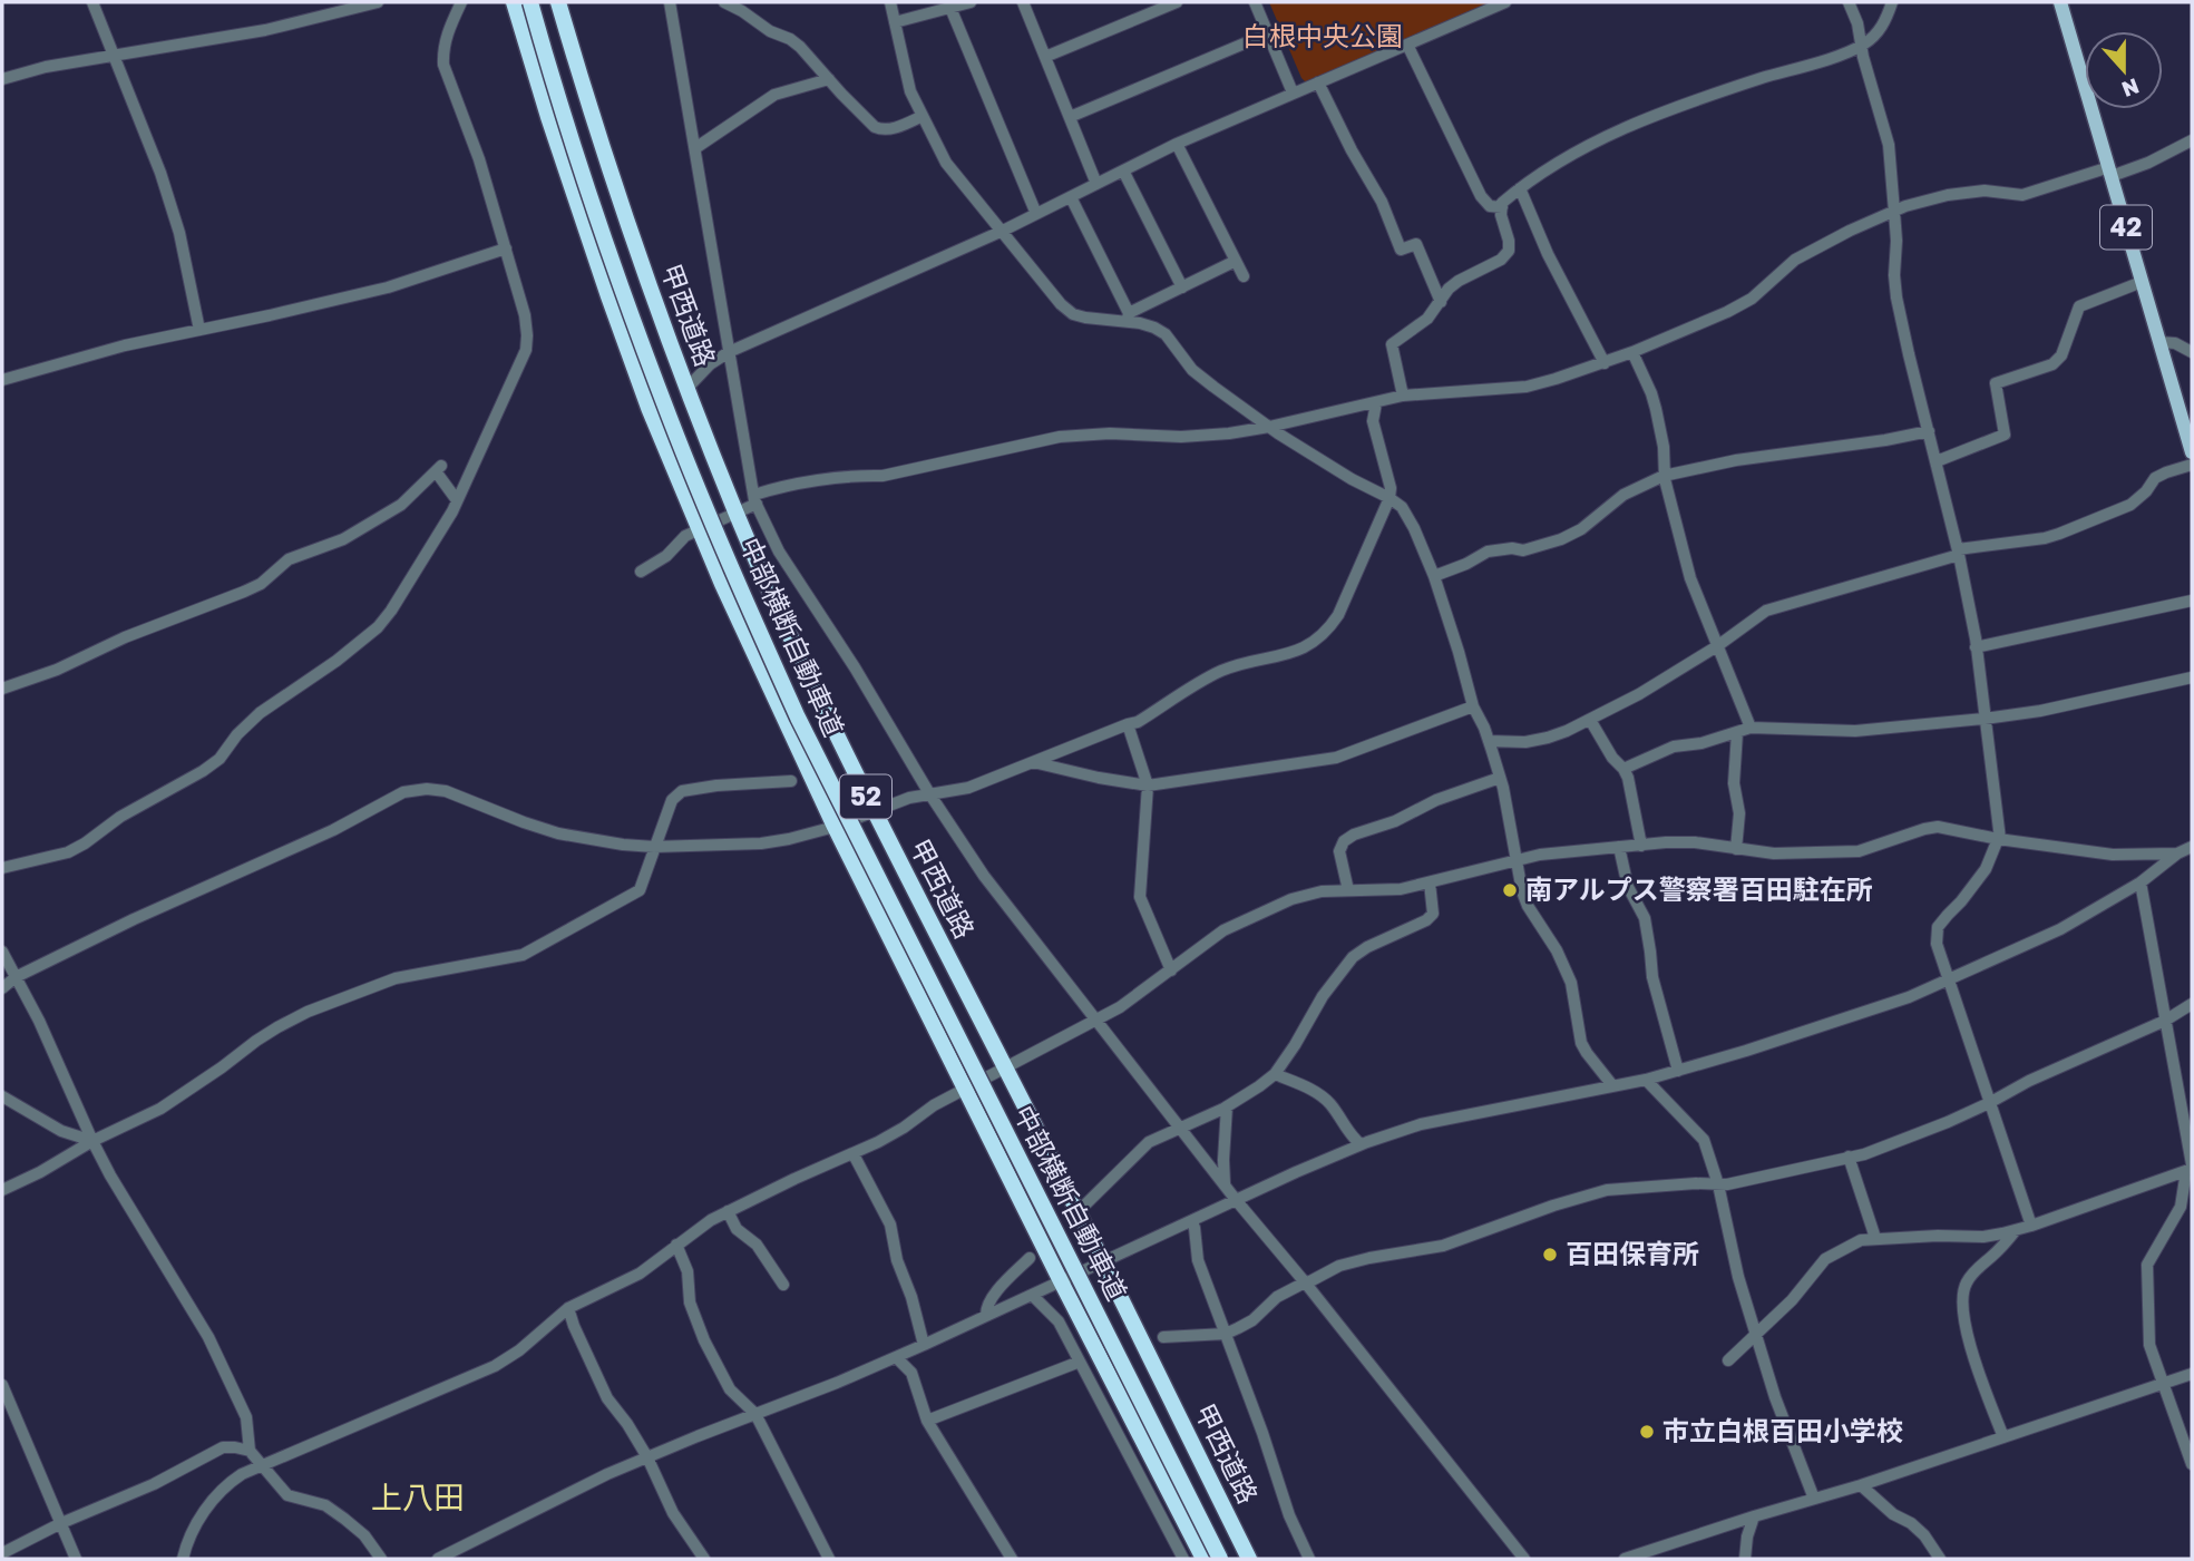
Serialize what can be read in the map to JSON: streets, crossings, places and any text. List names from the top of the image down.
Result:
{
  "streets": {
    "highway": ["甲西道路", "中部横断自動車道", "52"],
    "main road": ["42"]
  },
  "districts": ["上八田"],
  "parks": ["白根中央公園"],
  "places": ["南アルプス警察署百田駐在所", "百田保育所", "市立白根百田小学校"],
  "north": "bottom"
}
